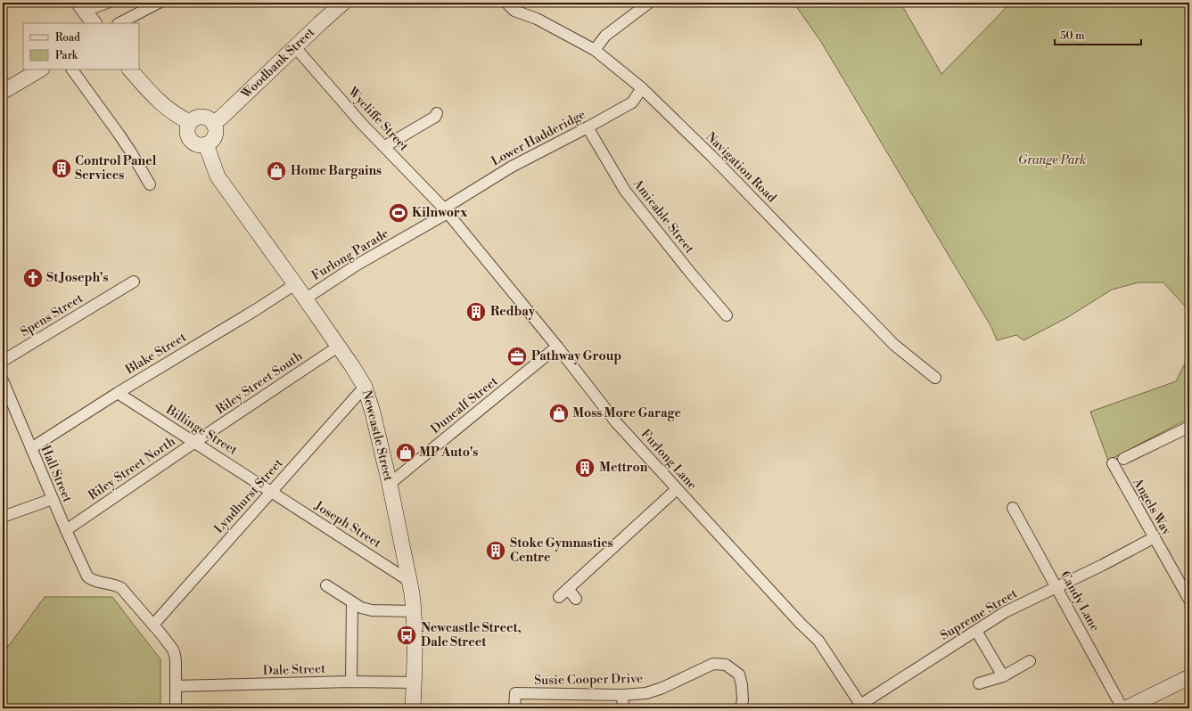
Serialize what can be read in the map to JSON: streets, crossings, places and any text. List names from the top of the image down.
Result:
{
  "streets": {
    "main road": ["Woodbank Street", "Newcastle Street"],
    "street": [
      "Wycliffe Street",
      "Lower Hadderidge",
      "Navigation Road",
      "Amicable Street",
      "Furlong Parade",
      "Spens Street",
      "Blake Street",
      "Riley Street South",
      "Duncalf Street",
      "Billinge Street",
      "Furlong Lane",
      "Riley Street North",
      "Hall Street",
      "Lyndhurst Street",
      "Angels Way",
      "Joseph Street",
      "Candy Lane",
      "Supreme Street",
      "Dale Street",
      "Susie Cooper Drive"
    ]
  },
  "crossings": [
    ["Woodbank Street", "Wycliffe Street"],
    ["Woodbank Street", "Newcastle Street"],
    ["Wycliffe Street", "Lower Hadderidge"],
    ["Wycliffe Street", "Furlong Parade"],
    ["Wycliffe Street", "Furlong Lane"],
    ["Lower Hadderidge", "Navigation Road"],
    ["Lower Hadderidge", "Amicable Street"],
    ["Lower Hadderidge", "Furlong Parade"],
    ["Lower Hadderidge", "Furlong Lane"],
    ["Furlong Parade", "Newcastle Street"],
    ["Furlong Parade", "Furlong Lane"],
    ["Blake Street", "Billinge Street"],
    ["Blake Street", "Newcastle Street"],
    ["Blake Street", "Hall Street"],
    ["Riley Street South", "Billinge Street"],
    ["Riley Street South", "Newcastle Street"],
    ["Riley Street South", "Riley Street North"],
    ["Duncalf Street", "Newcastle Street"],
    ["Duncalf Street", "Furlong Lane"],
    ["Billinge Street", "Riley Street North"],
    ["Billinge Street", "Lyndhurst Street"],
    ["Billinge Street", "Joseph Street"],
    ["Newcastle Street", "Lyndhurst Street"],
    ["Newcastle Street", "Joseph Street"],
    ["Newcastle Street", "Dale Street"],
    ["Furlong Lane", "Supreme Street"],
    ["Riley Street North", "Hall Street"],
    ["Hall Street", "Lyndhurst Street"],
    ["Lyndhurst Street", "Joseph Street"],
    ["Angels Way", "Supreme Street"],
    ["Candy Lane", "Supreme Street"]
  ],
  "parks": ["Grange Park"],
  "places": {
    "building": [
      "Control Panel Services",
      "Redbay",
      "Mettron",
      "Stoke Gymnastics Centre"
    ],
    "shop": ["Home Bargains", "Moss More Garage", "MP Auto's"],
    "sports": ["Kilnworx"],
    "church": ["St Joseph's"],
    "office": ["Pathway Group"],
    "bus stop": ["Newcastle Street, Dale Street"]
  },
  "legend": ["Road", "Park"],
  "scale_bar": "50 m"
}
